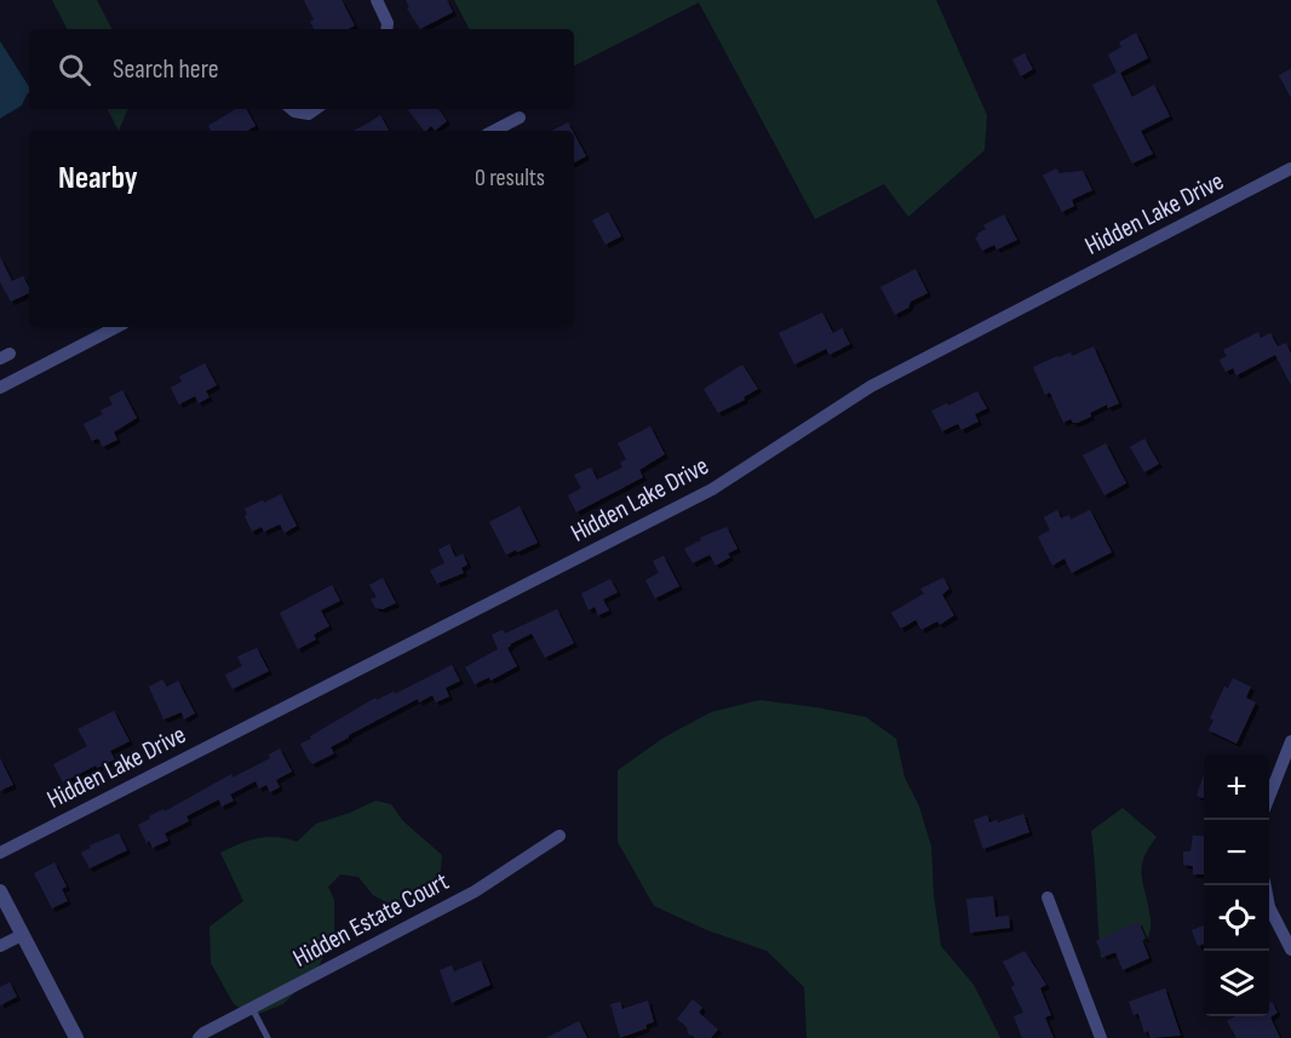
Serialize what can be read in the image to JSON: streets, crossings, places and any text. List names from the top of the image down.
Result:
{
  "streets": {
    "street": ["Hidden Lake Drive", "Hidden Estate Court"]
  },
  "page": {
    "search": "Search here",
    "heading": ["Nearby", "0 results"],
    "map_buttons": ["+", "−"]
  }
}
